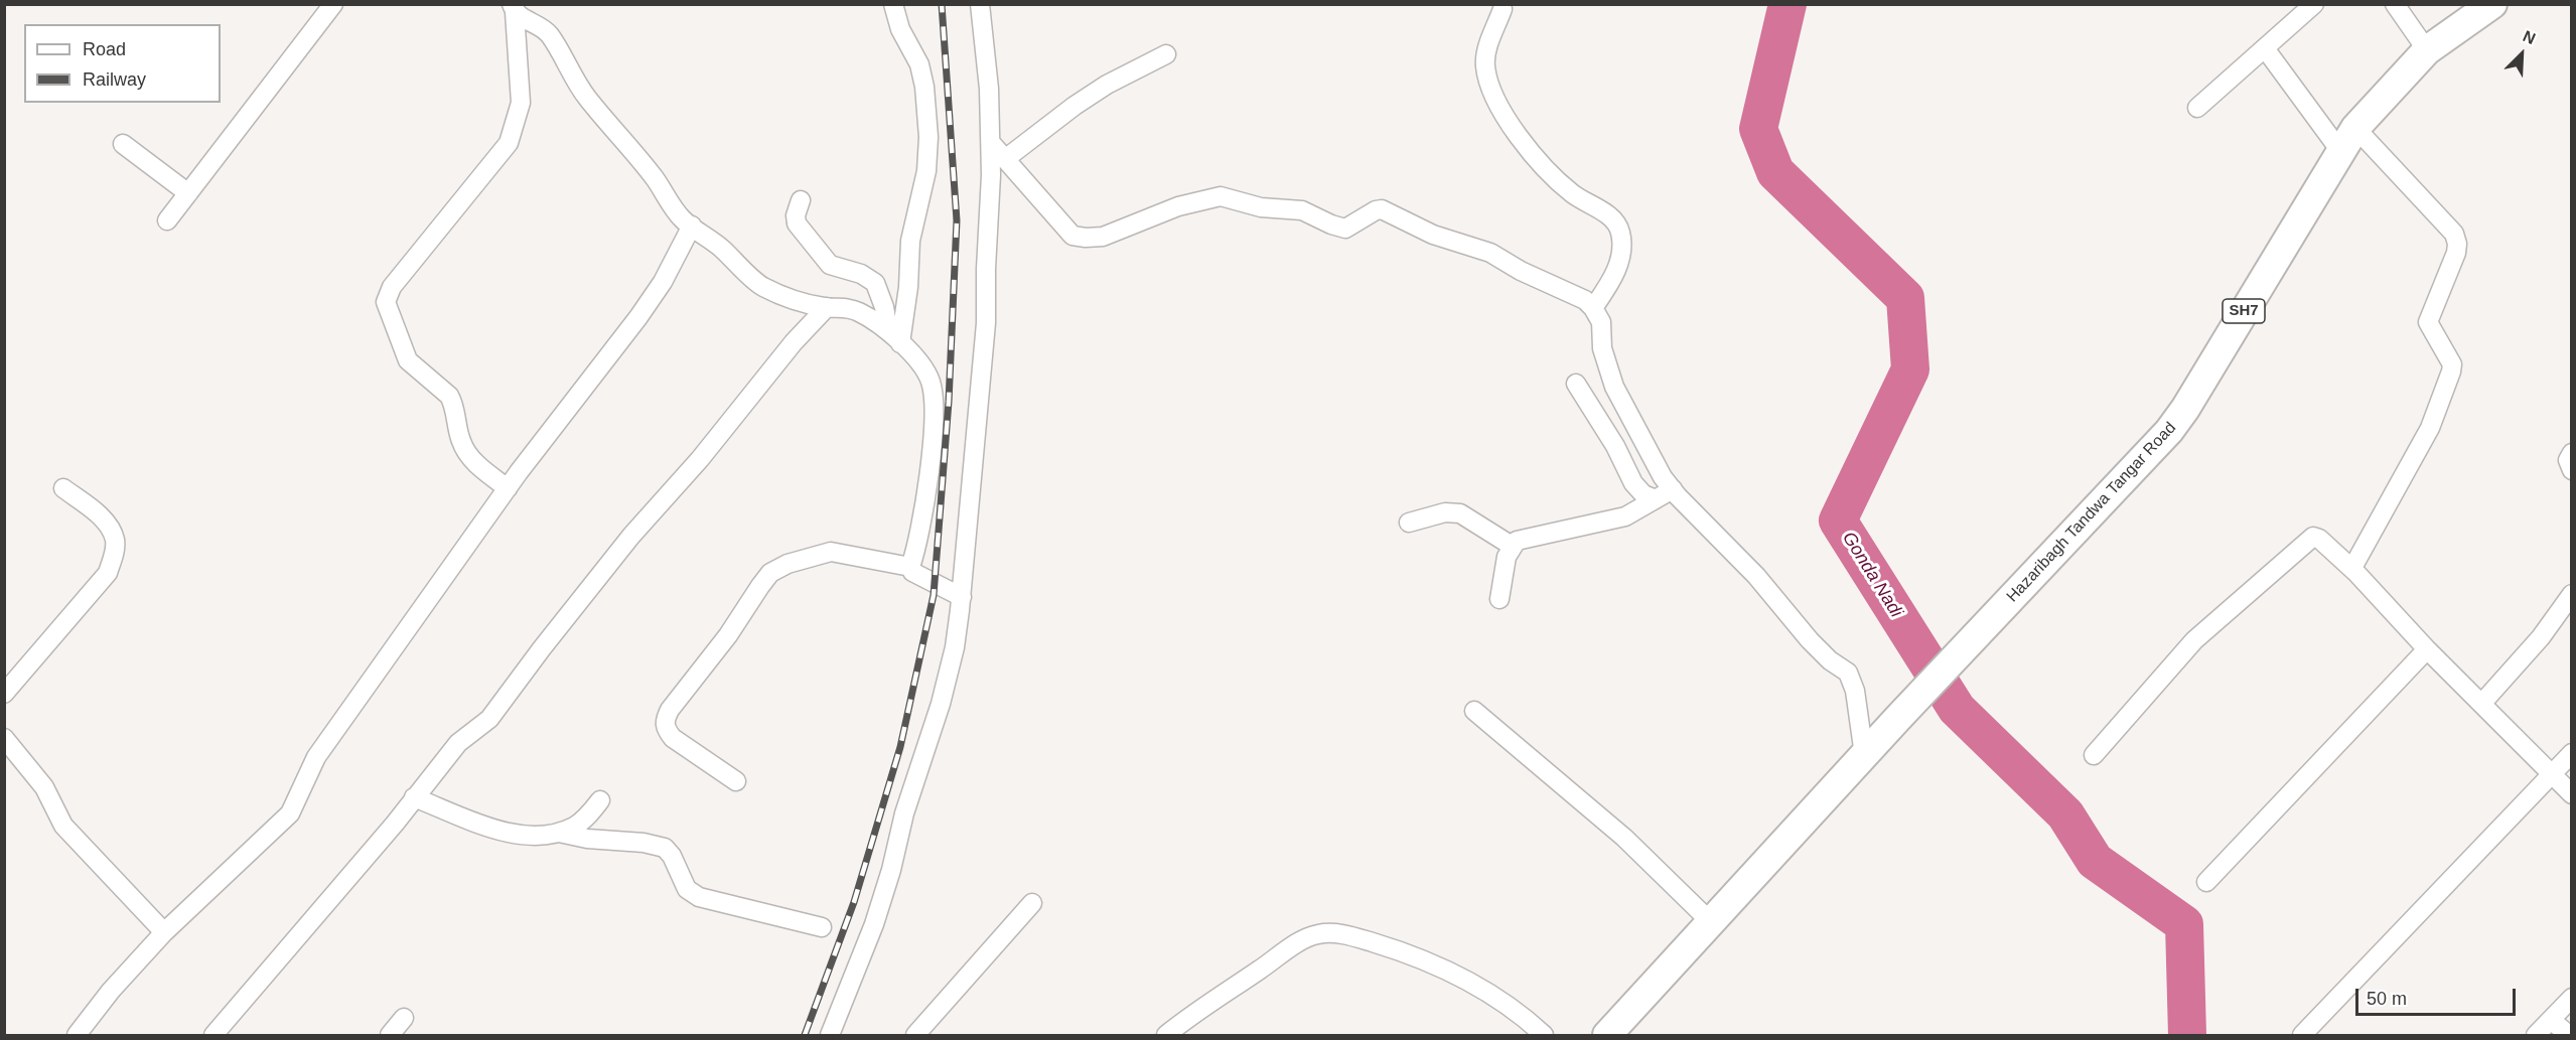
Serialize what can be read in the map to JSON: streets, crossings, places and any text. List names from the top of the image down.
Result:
{
  "streets": {
    "main road": ["SH7", "Hazaribagh Tandwa Tangar Road"]
  },
  "water": ["Gonda Nadi"],
  "legend": ["Road", "Railway"],
  "scale_bar": "50 m",
  "north": "top right"
}
